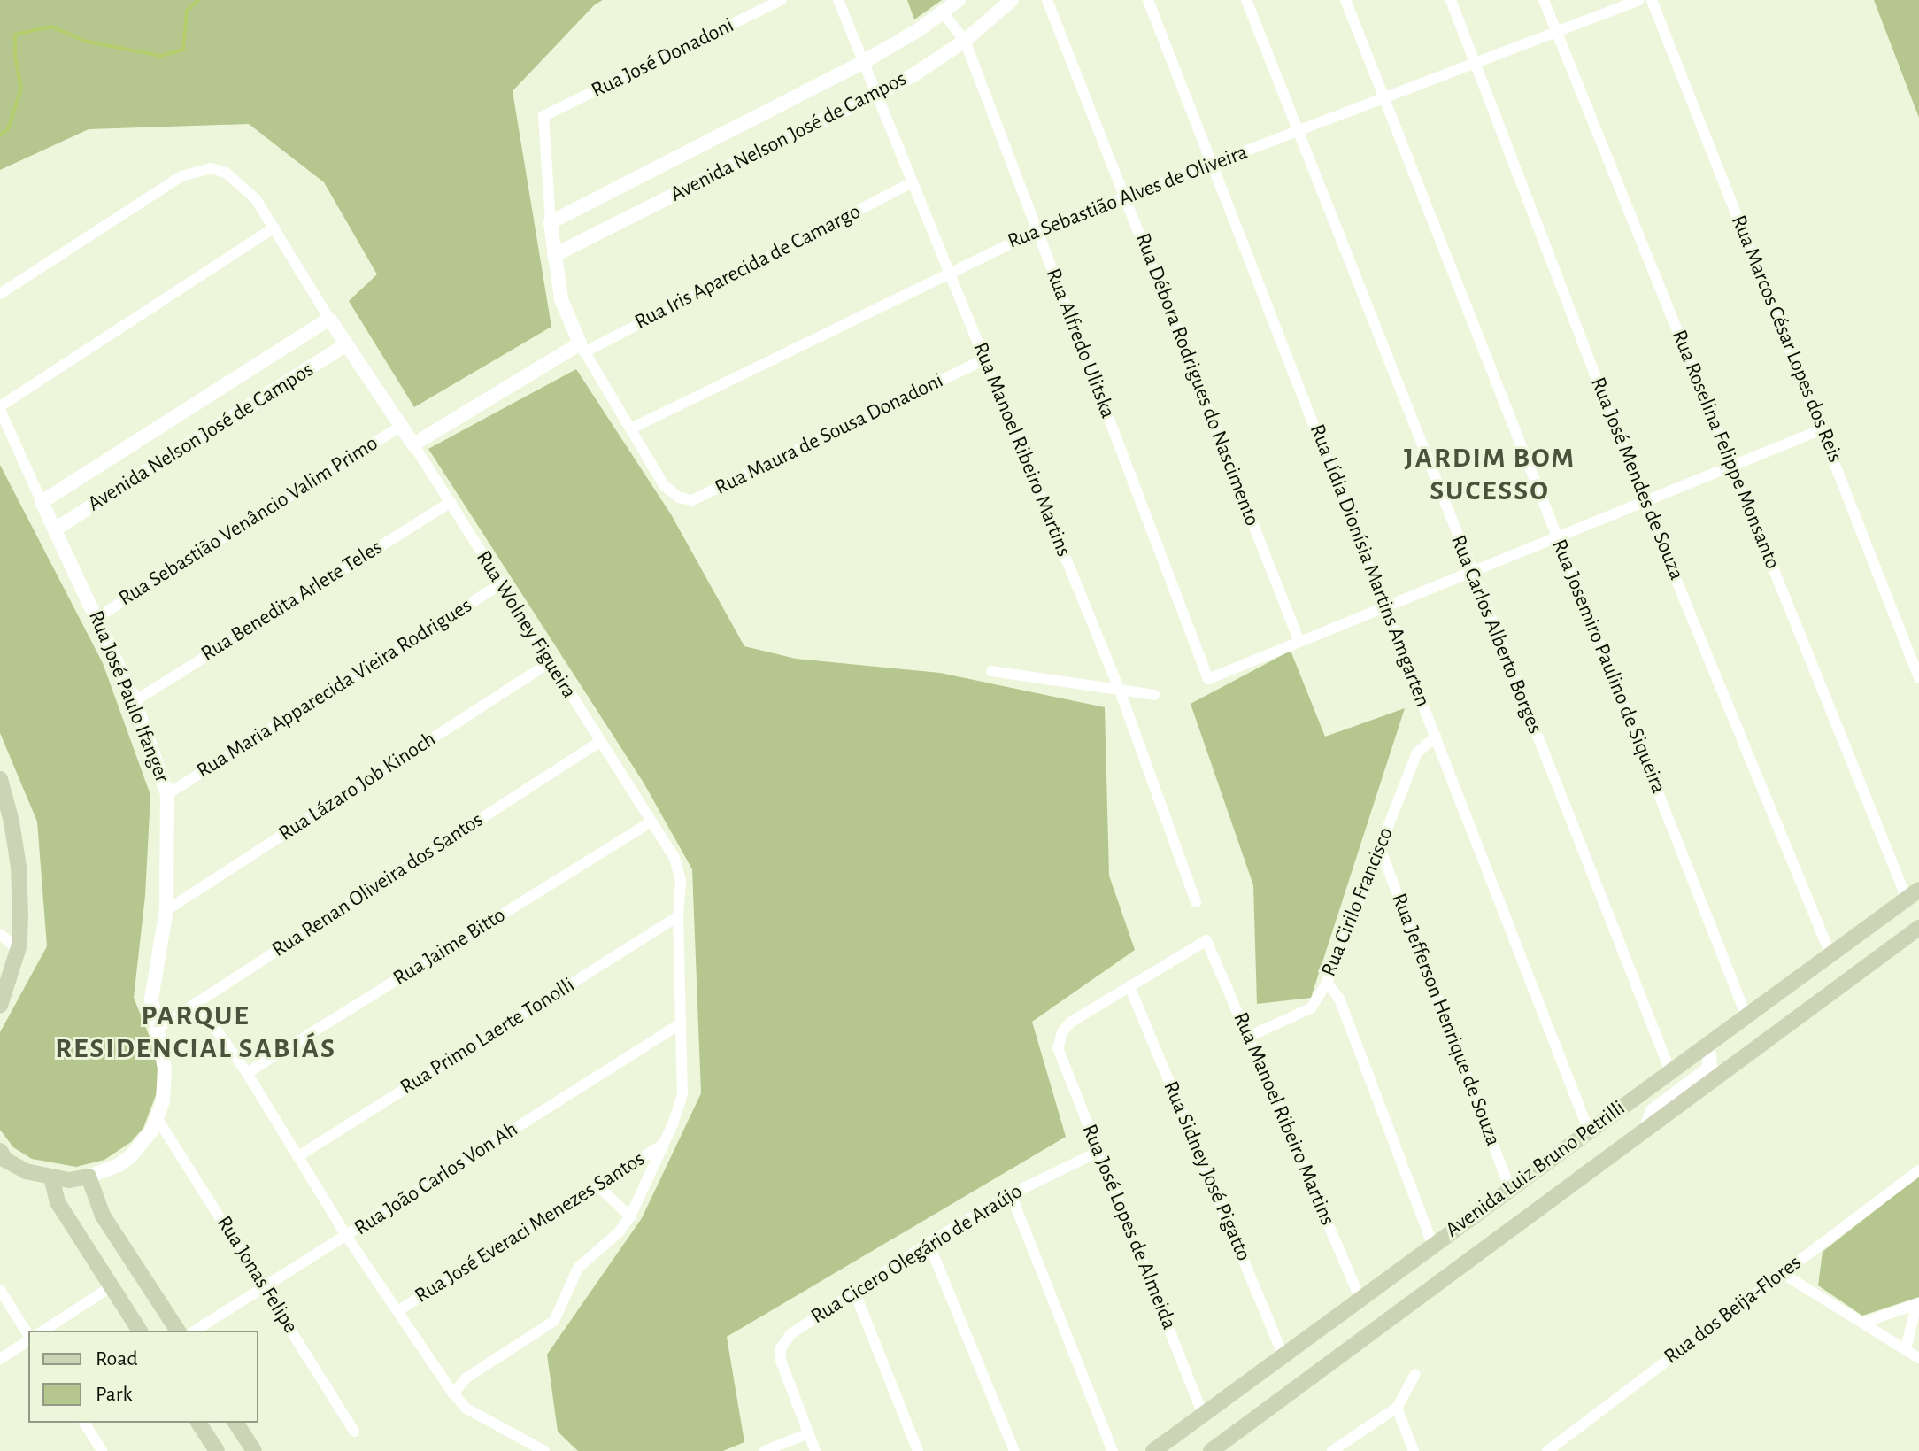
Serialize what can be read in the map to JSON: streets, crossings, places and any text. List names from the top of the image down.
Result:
{
  "streets": {
    "main road": ["Avenida Luiz Bruno Petrilli"],
    "street": [
      "Rua José Donadoni",
      "Avenida Nelson José de Campos",
      "Rua Sebastião Alves de Oliveira",
      "Rua Iris Aparecida de Camargo",
      "Rua Marcos César Lopes dos Reis",
      "Rua Alfredo Ulitska",
      "Rua Débora Rodrigues do Nascimento",
      "Rua Maura de Sousa Donadoni",
      "Rua Manoel Ribeiro Martins",
      "Rua Roselina Felippe Monsanto",
      "Rua José Mendes de Souza",
      "Rua Sebastião Venâncio Valim Primo",
      "Rua Lídia Dionísia Martins Amgarten",
      "Rua Benedita Arlete Teles",
      "Rua Wolney Figueira",
      "Rua Carlos Alberto Borges",
      "Rua Josemiro Paulino de Siqueira",
      "Rua Maria Apparecida Vieira Rodrigues",
      "Rua José Paulo Ifanger",
      "Rua Lázaro Job Kinoch",
      "Rua Renan Oliveira dos Santos",
      "Rua Cirilo Francisco",
      "Rua Jaime Bitto",
      "Rua Jefferson Henrique de Souza",
      "Rua Primo Laerte Tonolli",
      "Rua Sidney José Pigatto",
      "Rua João Carlos Von Ah",
      "Rua José Lopes de Almeida",
      "Rua José Everaci Menezes Santos",
      "Rua Cicero Olegário de Araújo",
      "Rua Jonas Felipe",
      "Rua dos Beija-Flores"
    ]
  },
  "crossings": [
    ["Rua José Donadoni", "Avenida Nelson José de Campos"],
    ["Avenida Nelson José de Campos", "Rua Alfredo Ulitska"],
    ["Avenida Nelson José de Campos", "Rua Manoel Ribeiro Martins"],
    ["Avenida Nelson José de Campos", "Rua Wolney Figueira"],
    ["Avenida Nelson José de Campos", "Rua José Paulo Ifanger"],
    ["Rua Sebastião Alves de Oliveira", "Rua Alfredo Ulitska"],
    ["Rua Sebastião Alves de Oliveira", "Rua Débora Rodrigues do Nascimento"],
    ["Rua Sebastião Alves de Oliveira", "Rua Maura de Sousa Donadoni"],
    ["Rua Sebastião Alves de Oliveira", "Rua Manoel Ribeiro Martins"],
    ["Rua Sebastião Alves de Oliveira", "Rua Roselina Felippe Monsanto"],
    ["Rua Sebastião Alves de Oliveira", "Rua José Mendes de Souza"],
    ["Rua Sebastião Alves de Oliveira", "Rua Lídia Dionísia Martins Amgarten"],
    ["Rua Sebastião Alves de Oliveira", "Rua Carlos Alberto Borges"],
    ["Rua Sebastião Alves de Oliveira", "Rua Josemiro Paulino de Siqueira"],
    ["Rua Iris Aparecida de Camargo", "Rua Manoel Ribeiro Martins"],
    ["Rua Iris Aparecida de Camargo", "Rua Wolney Figueira"],
    ["Rua Alfredo Ulitska", "Rua Débora Rodrigues do Nascimento"],
    ["Rua Maura de Sousa Donadoni", "Rua Manoel Ribeiro Martins"],
    ["Rua Manoel Ribeiro Martins", "Rua Cirilo Francisco"],
    ["Rua Manoel Ribeiro Martins", "Avenida Luiz Bruno Petrilli"],
    ["Rua Manoel Ribeiro Martins", "Rua Sidney José Pigatto"],
    ["Rua Manoel Ribeiro Martins", "Rua José Lopes de Almeida"],
    ["Rua Roselina Felippe Monsanto", "Avenida Luiz Bruno Petrilli"],
    ["Rua José Mendes de Souza", "Avenida Luiz Bruno Petrilli"],
    ["Rua Sebastião Venâncio Valim Primo", "Rua Wolney Figueira"],
    ["Rua Sebastião Venâncio Valim Primo", "Rua José Paulo Ifanger"],
    ["Rua Lídia Dionísia Martins Amgarten", "Rua Cirilo Francisco"],
    ["Rua Lídia Dionísia Martins Amgarten", "Avenida Luiz Bruno Petrilli"],
    ["Rua Benedita Arlete Teles", "Rua Wolney Figueira"],
    ["Rua Benedita Arlete Teles", "Rua José Paulo Ifanger"],
    ["Rua Wolney Figueira", "Rua Maria Apparecida Vieira Rodrigues"],
    ["Rua Wolney Figueira", "Rua Lázaro Job Kinoch"],
    ["Rua Wolney Figueira", "Rua Renan Oliveira dos Santos"],
    ["Rua Wolney Figueira", "Rua Jaime Bitto"],
    ["Rua Wolney Figueira", "Rua Primo Laerte Tonolli"],
    ["Rua Wolney Figueira", "Rua João Carlos Von Ah"],
    ["Rua Wolney Figueira", "Rua José Everaci Menezes Santos"],
    ["Rua Carlos Alberto Borges", "Avenida Luiz Bruno Petrilli"],
    ["Rua Josemiro Paulino de Siqueira", "Avenida Luiz Bruno Petrilli"],
    ["Rua Maria Apparecida Vieira Rodrigues", "Rua José Paulo Ifanger"],
    ["Rua José Paulo Ifanger", "Rua Lázaro Job Kinoch"],
    ["Rua José Paulo Ifanger", "Rua Renan Oliveira dos Santos"],
    ["Rua José Paulo Ifanger", "Rua Jonas Felipe"],
    ["Rua Cirilo Francisco", "Rua Jefferson Henrique de Souza"],
    ["Rua Jefferson Henrique de Souza", "Avenida Luiz Bruno Petrilli"],
    ["Avenida Luiz Bruno Petrilli", "Rua Sidney José Pigatto"],
    ["Avenida Luiz Bruno Petrilli", "Rua José Lopes de Almeida"],
    ["Rua Sidney José Pigatto", "Rua José Lopes de Almeida"],
    ["Rua João Carlos Von Ah", "Rua Jonas Felipe"],
    ["Rua José Lopes de Almeida", "Rua Cicero Olegário de Araújo"]
  ],
  "districts": ["JARDIM BOM SUCESSO", "PARQUE RESIDENCIAL SABIÁS"],
  "legend": ["Road", "Park"]
}
